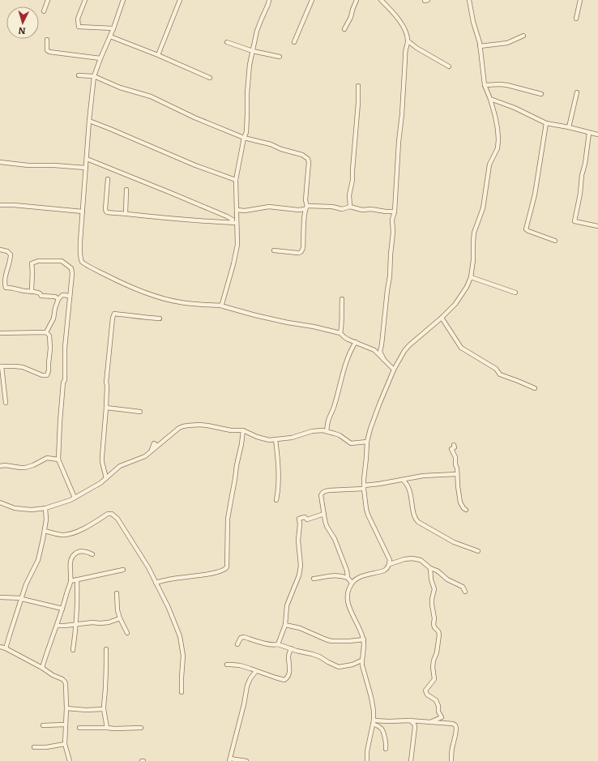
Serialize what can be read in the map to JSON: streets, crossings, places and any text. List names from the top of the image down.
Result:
{
  "north": "bottom"
}
